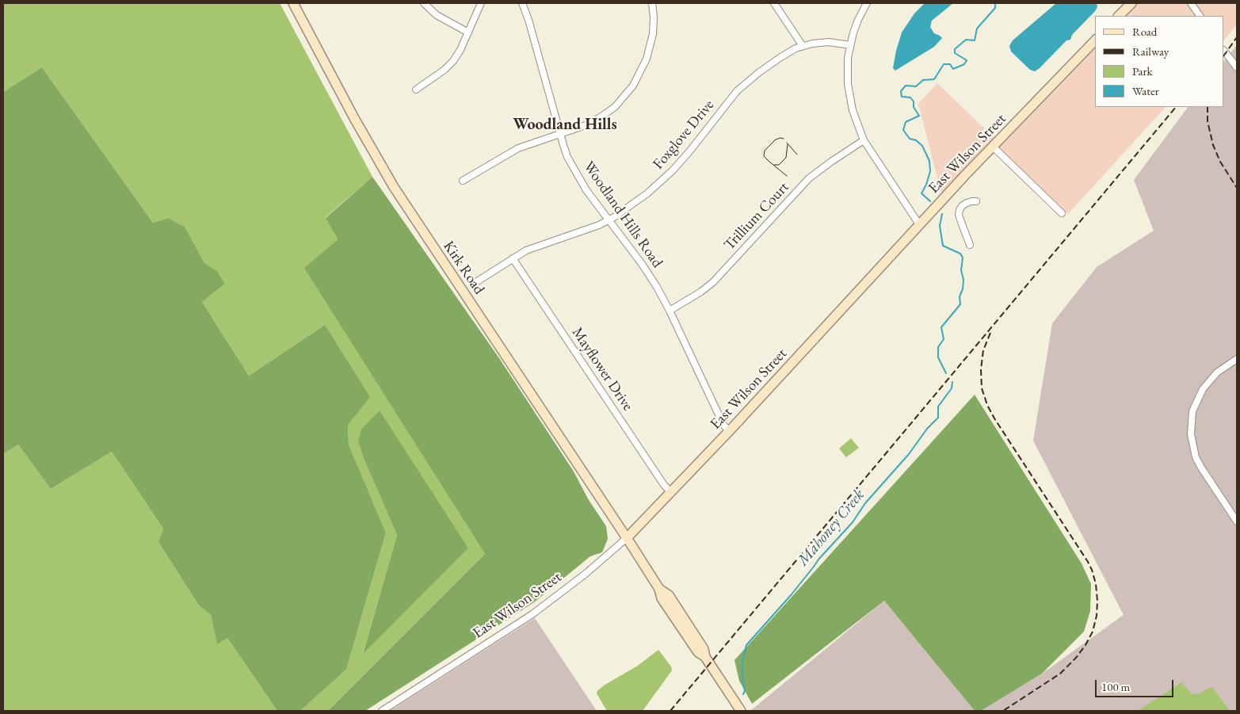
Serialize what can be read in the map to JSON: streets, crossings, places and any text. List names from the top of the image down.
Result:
{
  "streets": {
    "street": [
      "Foxglove Drive",
      "East Wilson Street",
      "Woodland Hills Road",
      "Trillium Court",
      "Kirk Road",
      "Mayflower Drive"
    ]
  },
  "crossings": [
    ["Foxglove Drive", "Woodland Hills Road"],
    ["Foxglove Drive", "Mayflower Drive"],
    ["East Wilson Street", "Woodland Hills Road"],
    ["East Wilson Street", "Kirk Road"],
    ["East Wilson Street", "Mayflower Drive"],
    ["Woodland Hills Road", "Trillium Court"]
  ],
  "districts": ["Woodland Hills"],
  "water": ["Mahoney Creek"],
  "legend": [
    "Road",
    "Railway",
    "Park",
    "Water"
  ],
  "scale_bar": "100 m"
}
